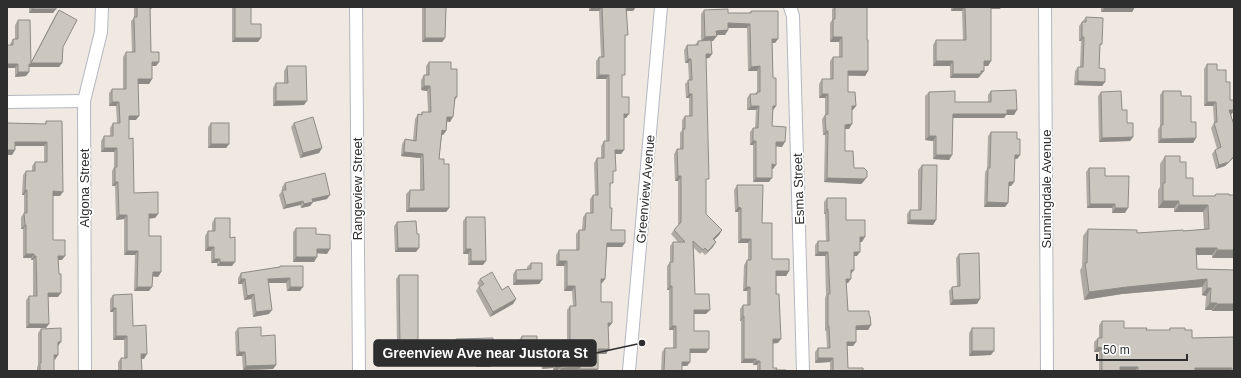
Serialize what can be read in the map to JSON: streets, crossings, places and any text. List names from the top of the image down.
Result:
{
  "streets": {
    "street": [
      "Algona Street",
      "Rangeview Street",
      "Greenview Avenue",
      "Esma Street",
      "Sunningdale Avenue"
    ]
  },
  "places": ["Greenview Ave near Justora St"],
  "scale_bar": "50 m"
}
